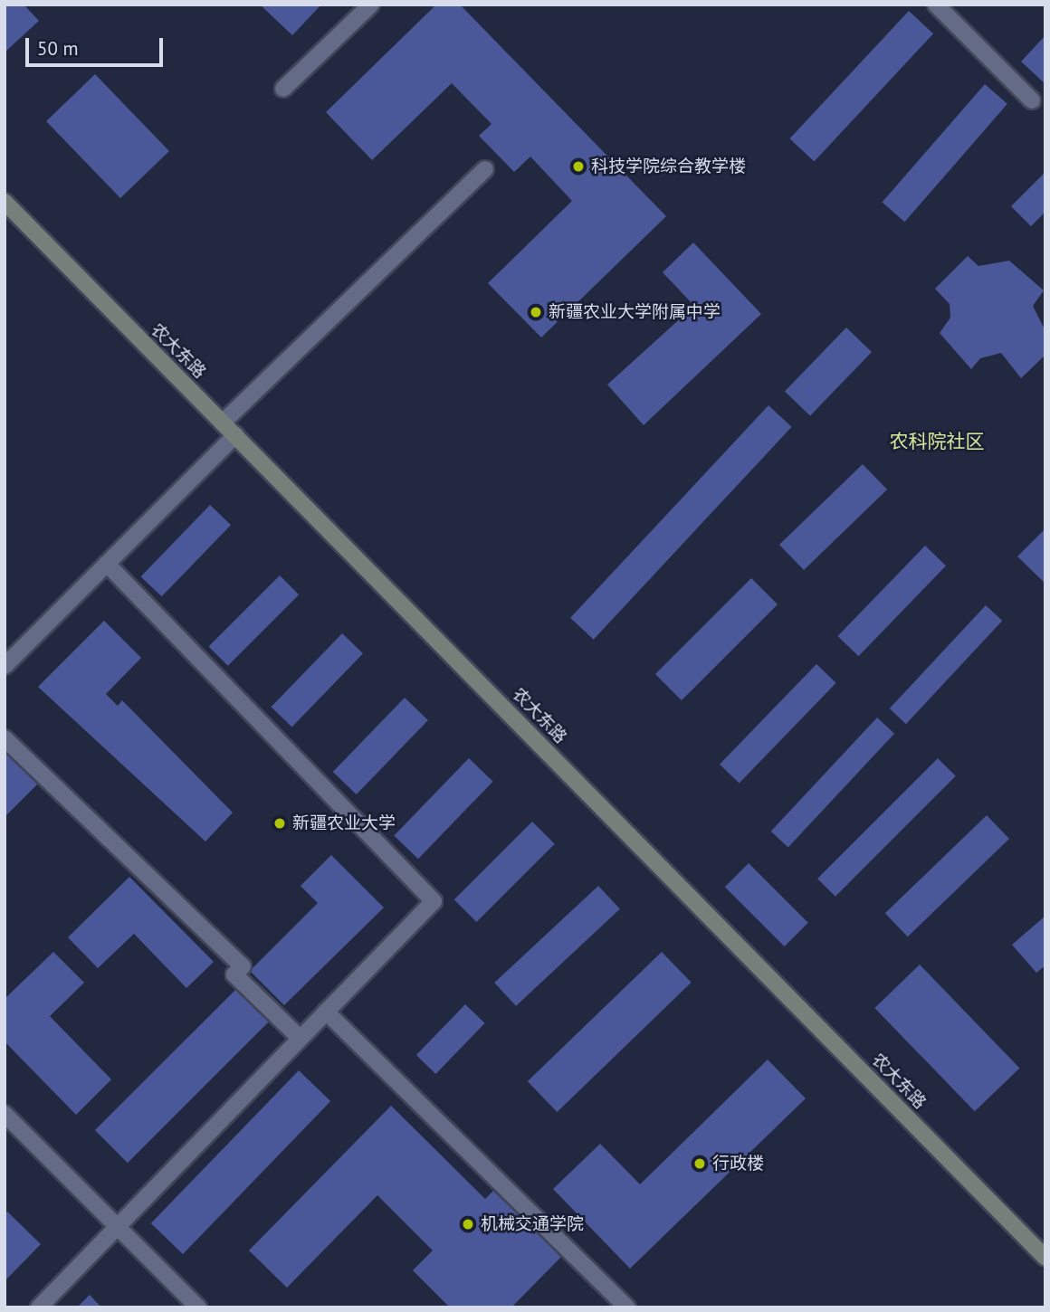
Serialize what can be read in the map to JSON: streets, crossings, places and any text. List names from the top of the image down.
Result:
{
  "streets": {
    "main road": ["农大东路"]
  },
  "districts": ["农科院社区"],
  "places": [
    "科技学院综合教学楼",
    "新疆农业大学附属中学",
    "新疆农业大学",
    "行政楼",
    "机械交通学院"
  ],
  "scale_bar": "50 m"
}
